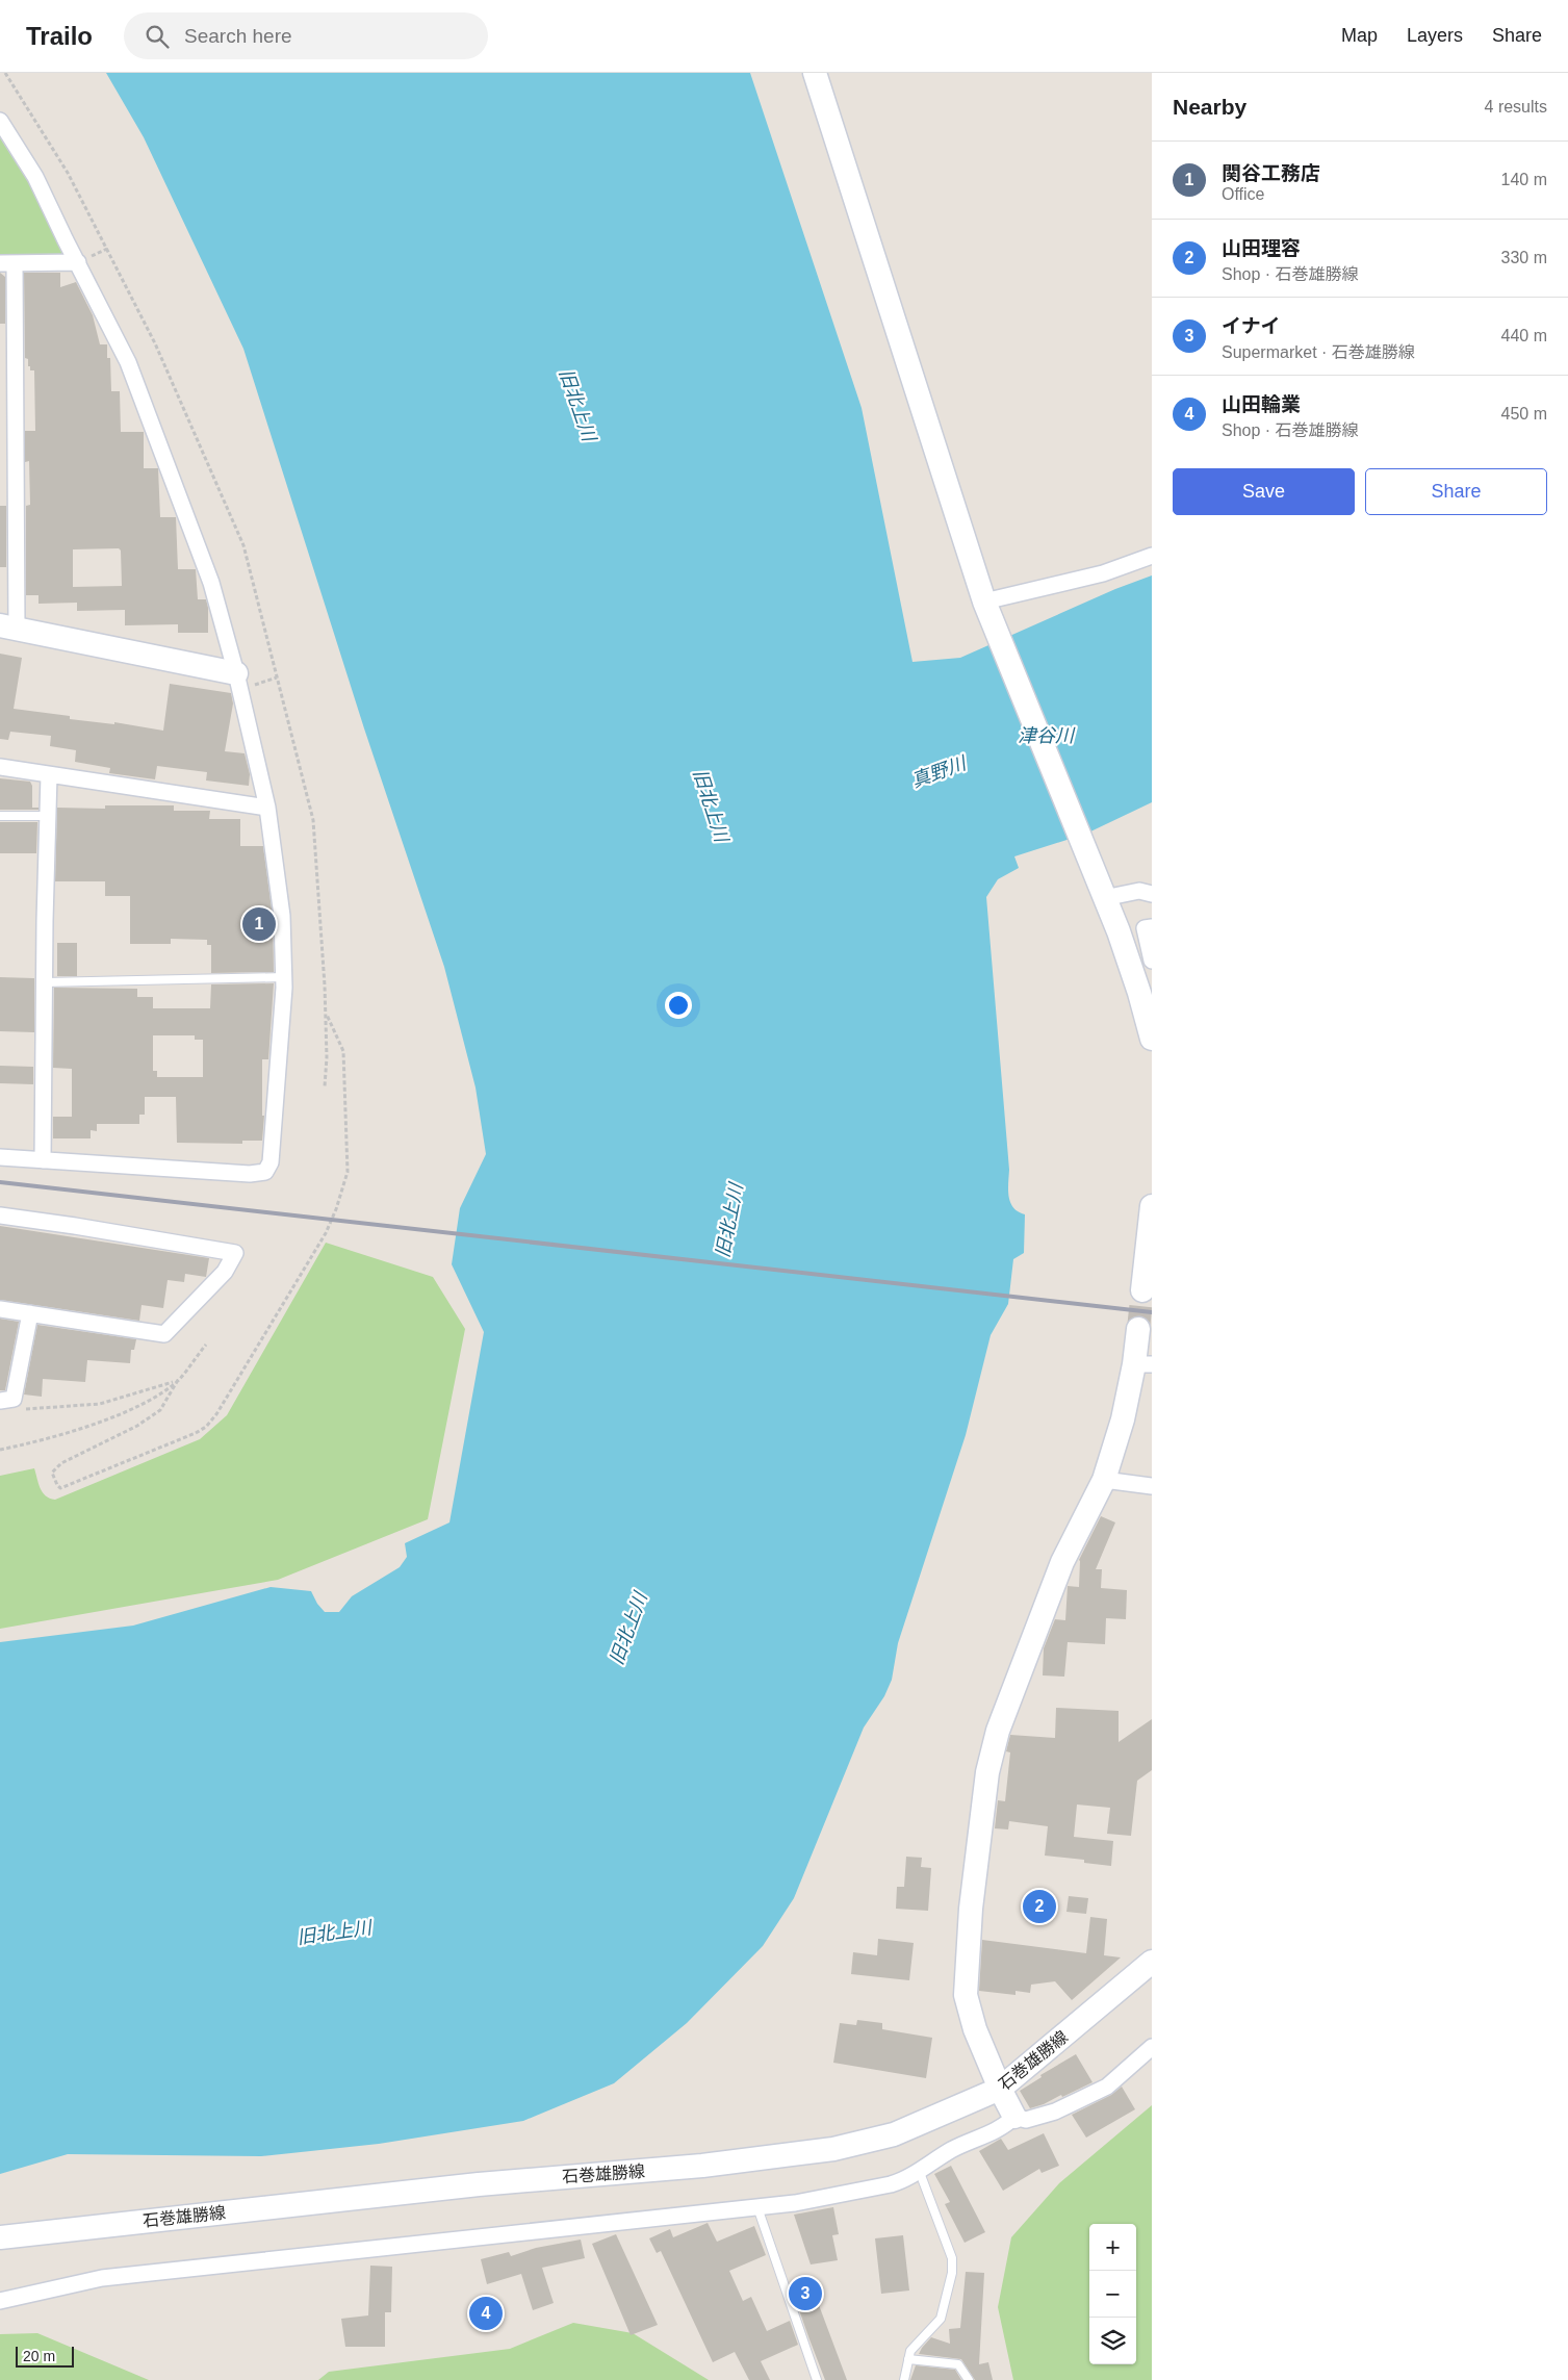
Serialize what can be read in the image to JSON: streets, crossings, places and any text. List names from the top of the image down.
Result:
{
  "streets": {
    "street": ["石巻雄勝線"]
  },
  "water": ["旧北上川", "津谷川", "真野川"],
  "scale_bar": "20 m",
  "page": {
    "header": "Trailo",
    "search": "Search here",
    "nav": ["Map", "Layers", "Share"],
    "heading": ["Nearby", "4 results"],
    "list": [
      {
        "mark": "1",
        "name": "関谷工務店",
        "note": "Office",
        "value": "140 m"
      },
      {
        "mark": "2",
        "name": "山田理容",
        "note": "Shop · 石巻雄勝線",
        "value": "330 m"
      },
      {
        "mark": "3",
        "name": "イナイ",
        "note": "Supermarket · 石巻雄勝線",
        "value": "440 m"
      },
      {
        "mark": "4",
        "name": "山田輪業",
        "note": "Shop · 石巻雄勝線",
        "value": "450 m"
      }
    ],
    "buttons": ["Save", "Share"],
    "pins": [
      "1",
      "2",
      "3",
      "4"
    ],
    "map_buttons": ["+", "−"],
    "scale": "20 m"
  }
}
